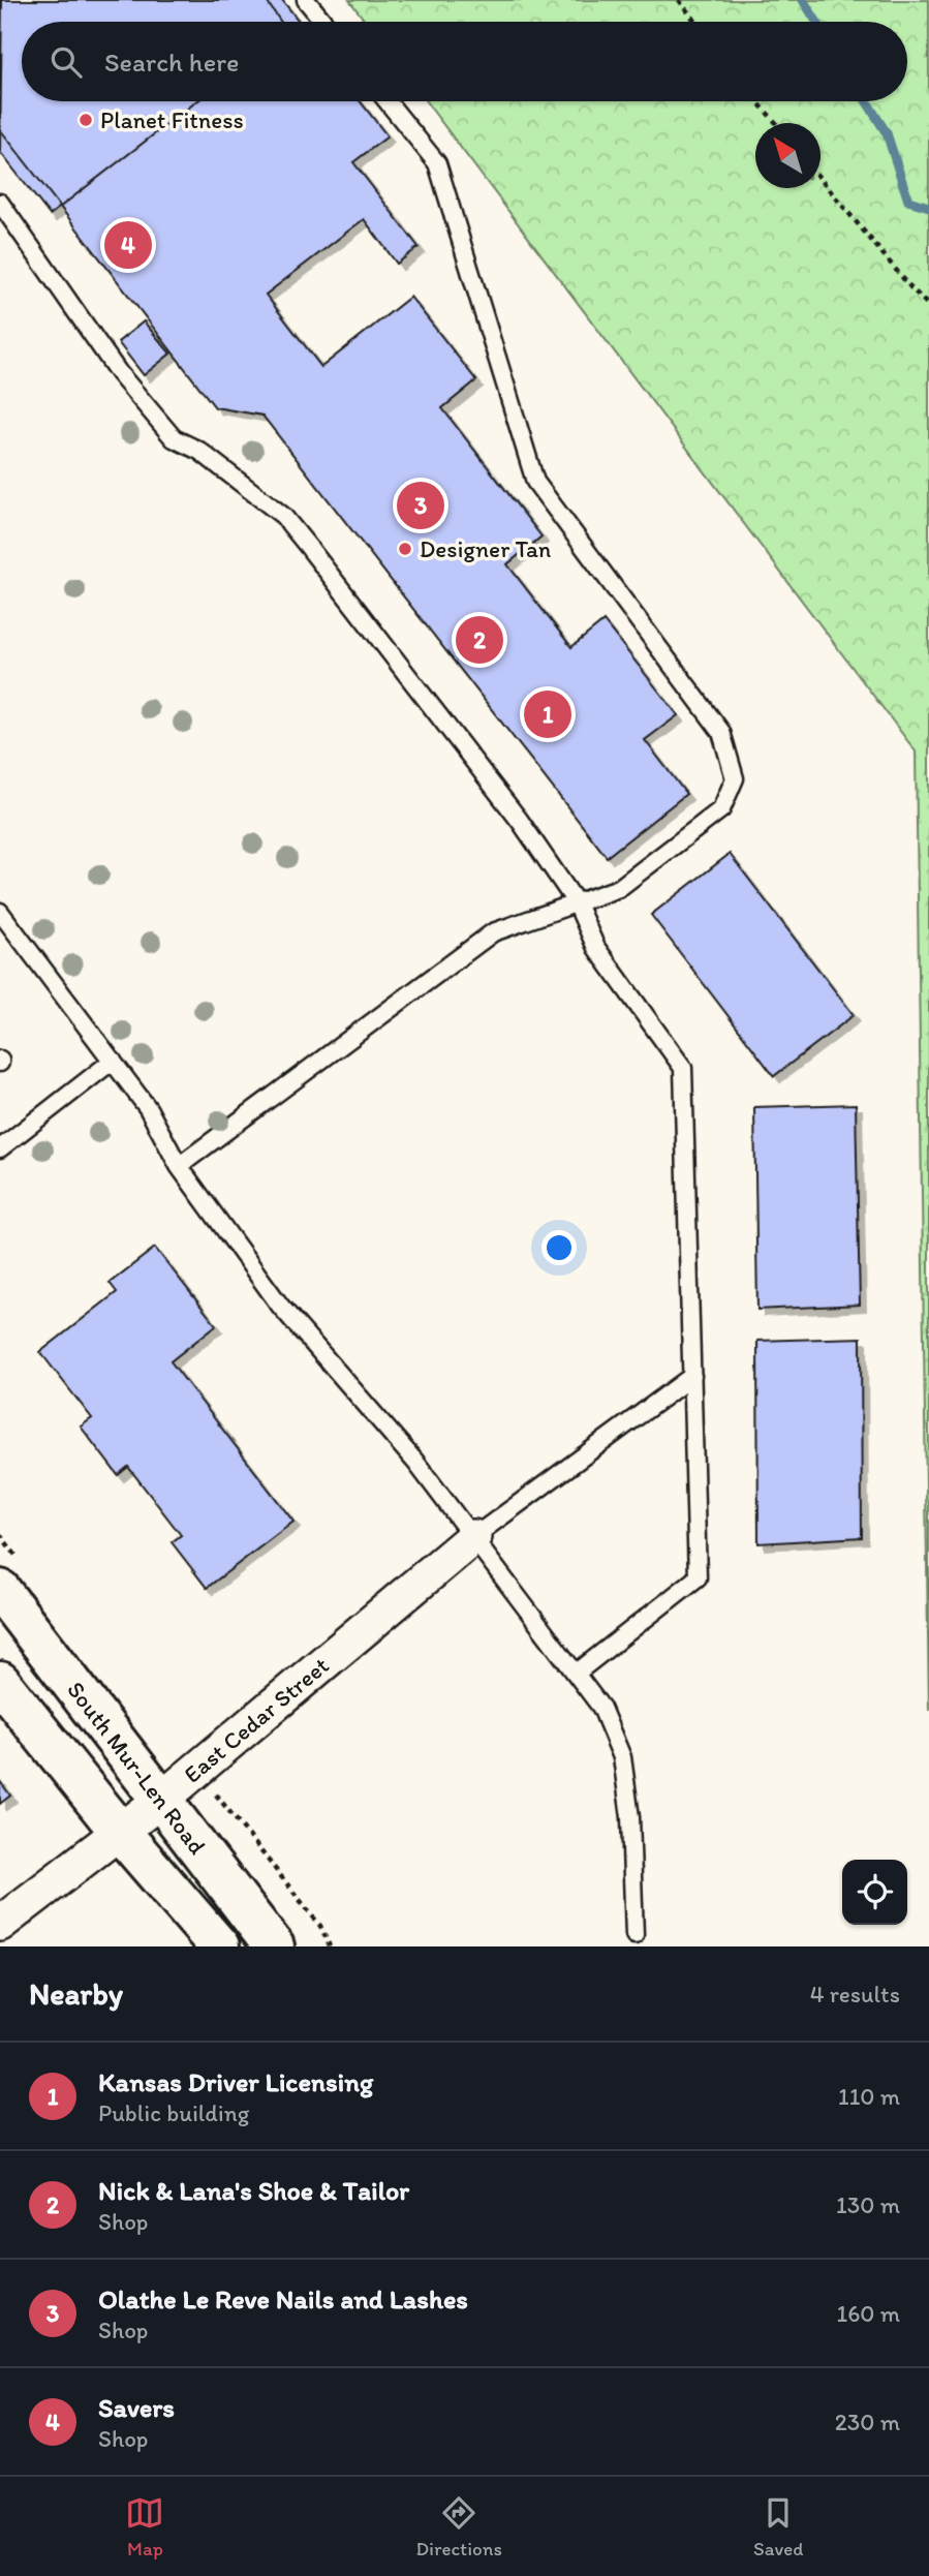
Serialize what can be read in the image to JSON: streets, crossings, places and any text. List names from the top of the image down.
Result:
{
  "streets": {
    "main road": ["South Mur-Len Road"],
    "street": ["East Cedar Street"]
  },
  "crossings": [
    ["East Cedar Street", "South Mur-Len Road"]
  ],
  "places": ["Planet Fitness", "Designer Tan"],
  "north": "top left",
  "page": {
    "search": "Search here",
    "pins": [
      "4",
      "3",
      "2",
      "1"
    ],
    "heading": ["Nearby", "4 results"],
    "list": [
      {
        "mark": "1",
        "name": "Kansas Driver Licensing",
        "note": "Public building",
        "value": "110 m"
      },
      {
        "mark": "2",
        "name": "Nick & Lana's Shoe & Tailor",
        "note": "Shop",
        "value": "130 m"
      },
      {
        "mark": "3",
        "name": "Olathe Le Reve Nails and Lashes",
        "note": "Shop",
        "value": "160 m"
      },
      {
        "mark": "4",
        "name": "Savers",
        "note": "Shop",
        "value": "230 m"
      }
    ],
    "nav": ["Map", "Directions", "Saved"]
  }
}
